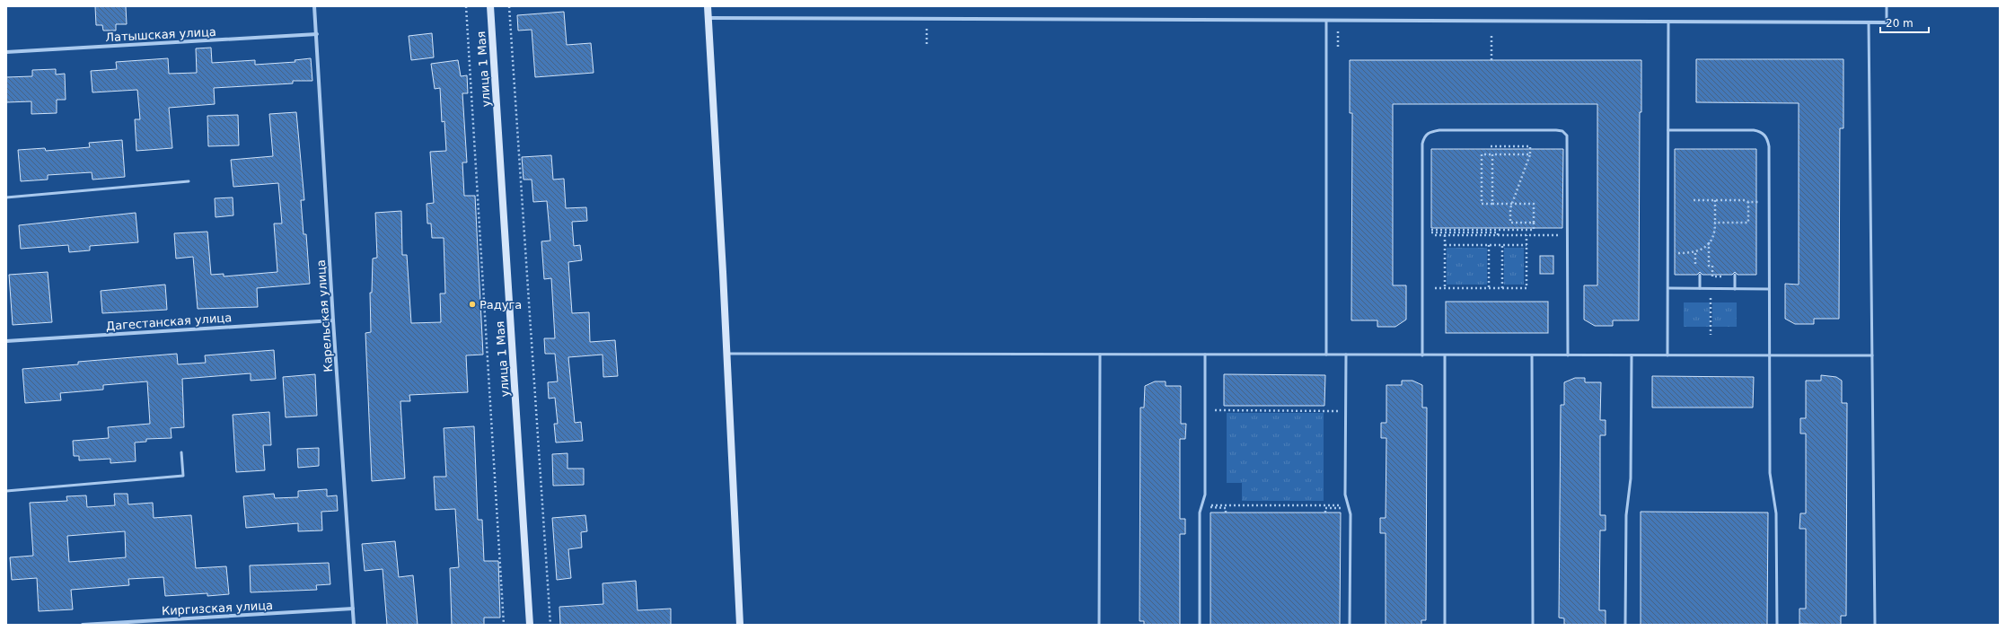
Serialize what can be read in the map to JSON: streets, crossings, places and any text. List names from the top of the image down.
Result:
{
  "streets": {
    "street": [
      "Латышская улица",
      "улица 1 Мая",
      "Карельская улица",
      "Дагестанская улица",
      "Киргизская улица"
    ]
  },
  "crossings": [
    ["Латышская улица", "Карельская улица"],
    ["Карельская улица", "Дагестанская улица"],
    ["Карельская улица", "Киргизская улица"]
  ],
  "places": ["Радуга"],
  "scale_bar": "20 m"
}
